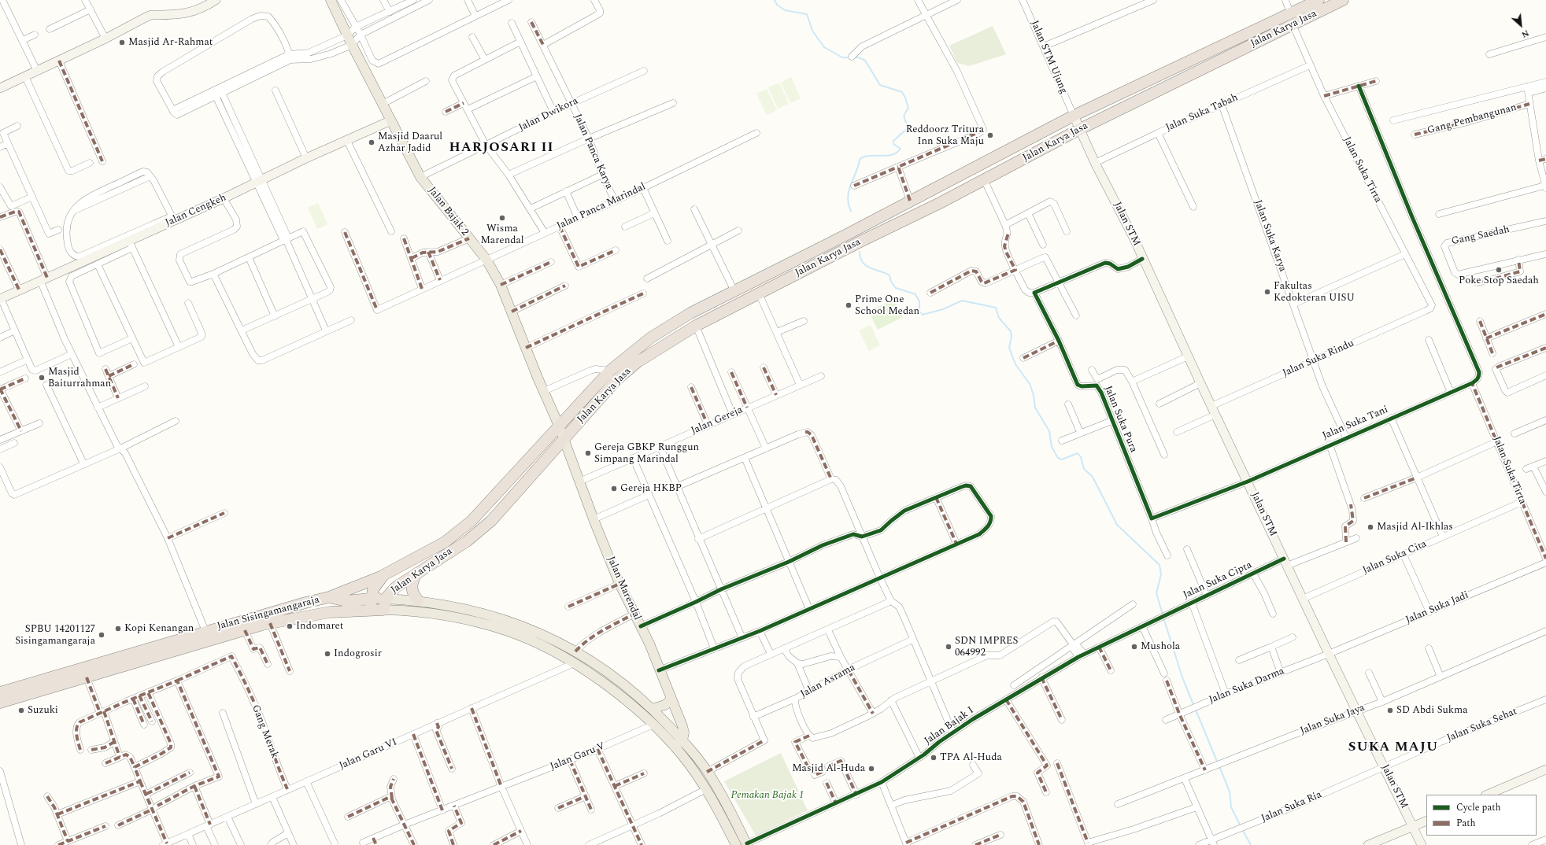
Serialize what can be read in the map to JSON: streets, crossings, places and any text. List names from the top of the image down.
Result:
{
  "streets": {
    "highway": ["Jalan Karya Jasa", "Jalan Sisingamangaraja"],
    "main road": ["Jalan Bajak 2", "Jalan Marendal"],
    "street": [
      "Jalan STM Ujung",
      "Jalan Suka Tabah",
      "Jalan Dwikora",
      "Gang Pembangunan",
      "Jalan Panca Karya",
      "Jalan Suka Tirta",
      "Jalan Panca Marindal",
      "Jalan Cengkeh",
      "Jalan STM",
      "Jalan Suka Karya",
      "Gang Saedah",
      "Jalan Suka Rindu",
      "Jalan Suka Pura",
      "Jalan Gereja",
      "Jalan Suka Tani",
      "Jalan Suka Cita",
      "Jalan Suka Cipta",
      "Jalan Suka Jadi",
      "Jalan Asrama",
      "Jalan Suka Darma",
      "Jalan Suka Jaya",
      "Jalan Suka Sehat",
      "Jalan Bajak I",
      "Gang Merak",
      "Jalan Garu VI",
      "Jalan Garu V",
      "Jalan Suka Ria"
    ]
  },
  "crossings": [
    ["Jalan Karya Jasa", "Jalan STM Ujung"],
    ["Jalan Karya Jasa", "Jalan Suka Tirta"],
    ["Jalan Karya Jasa", "Jalan Bajak 2"],
    ["Jalan Karya Jasa", "Jalan STM"],
    ["Jalan Karya Jasa", "Jalan Marendal"],
    ["Jalan Karya Jasa", "Jalan Sisingamangaraja"],
    ["Jalan STM Ujung", "Jalan STM"],
    ["Jalan Suka Tabah", "Jalan Suka Tirta"],
    ["Jalan Suka Tabah", "Jalan STM"],
    ["Jalan Suka Tabah", "Jalan Suka Karya"],
    ["Jalan Dwikora", "Jalan Panca Karya"],
    ["Jalan Dwikora", "Jalan Bajak 2"],
    ["Jalan Panca Karya", "Jalan Panca Marindal"],
    ["Jalan Suka Tirta", "Jalan Suka Rindu"],
    ["Jalan Suka Tirta", "Jalan Suka Tani"],
    ["Jalan Suka Tirta", "Jalan Suka Cita"],
    ["Jalan Panca Marindal", "Jalan Bajak 2"],
    ["Jalan Cengkeh", "Jalan Bajak 2"],
    ["Jalan Bajak 2", "Jalan Marendal"],
    ["Jalan STM", "Jalan Suka Rindu"],
    ["Jalan STM", "Jalan Suka Tani"],
    ["Jalan STM", "Jalan Suka Cita"],
    ["Jalan STM", "Jalan Suka Cipta"],
    ["Jalan STM", "Jalan Suka Jadi"],
    ["Jalan STM", "Jalan Suka Darma"],
    ["Jalan STM", "Jalan Suka Jaya"],
    ["Jalan STM", "Jalan Suka Sehat"],
    ["Jalan STM", "Jalan Suka Ria"],
    ["Jalan Suka Karya", "Jalan Suka Rindu"],
    ["Jalan Suka Karya", "Jalan Suka Tani"],
    ["Jalan Gereja", "Jalan Marendal"],
    ["Jalan Suka Cipta", "Jalan Bajak I"],
    ["Jalan Marendal", "Jalan Sisingamangaraja"],
    ["Jalan Suka Jadi", "Jalan Suka Darma"],
    ["Jalan Sisingamangaraja", "Jalan Bajak I"],
    ["Jalan Sisingamangaraja", "Jalan Garu VI"],
    ["Jalan Sisingamangaraja", "Jalan Garu V"],
    ["Jalan Suka Sehat", "Jalan Suka Ria"],
    ["Gang Merak", "Jalan Garu VI"]
  ],
  "districts": ["HARJOSARI II", "SUKA MAJU"],
  "parks": ["Pemakan Bajak 1"],
  "places": [
    "Masjid Ar-Rahmat",
    "Reddoorz Tritura Inn Suka Maju",
    "Masjid Daarul Azhar Jadid",
    "Wisma Marendal",
    "Poke Stop Saedah",
    "Fakultas Kedokteran UISU",
    "Prime One School Medan",
    "Masjid Baiturrahman",
    "Gereja GBKP Runggun Simpang Marindal",
    "Gereja HKBP",
    "Masjid Al-Ikhlas",
    "Indomaret",
    "Kopi Kenangan",
    "SPBU 14201127 Sisingamangaraja",
    "SDN IMPRES 064992",
    "Mushola",
    "Indogrosir",
    "Suzuki",
    "SD Abdi Sukma",
    "TPA Al-Huda",
    "Masjid Al-Huda"
  ],
  "legend": ["Cycle path", "Path"],
  "north": "bottom right"
}
